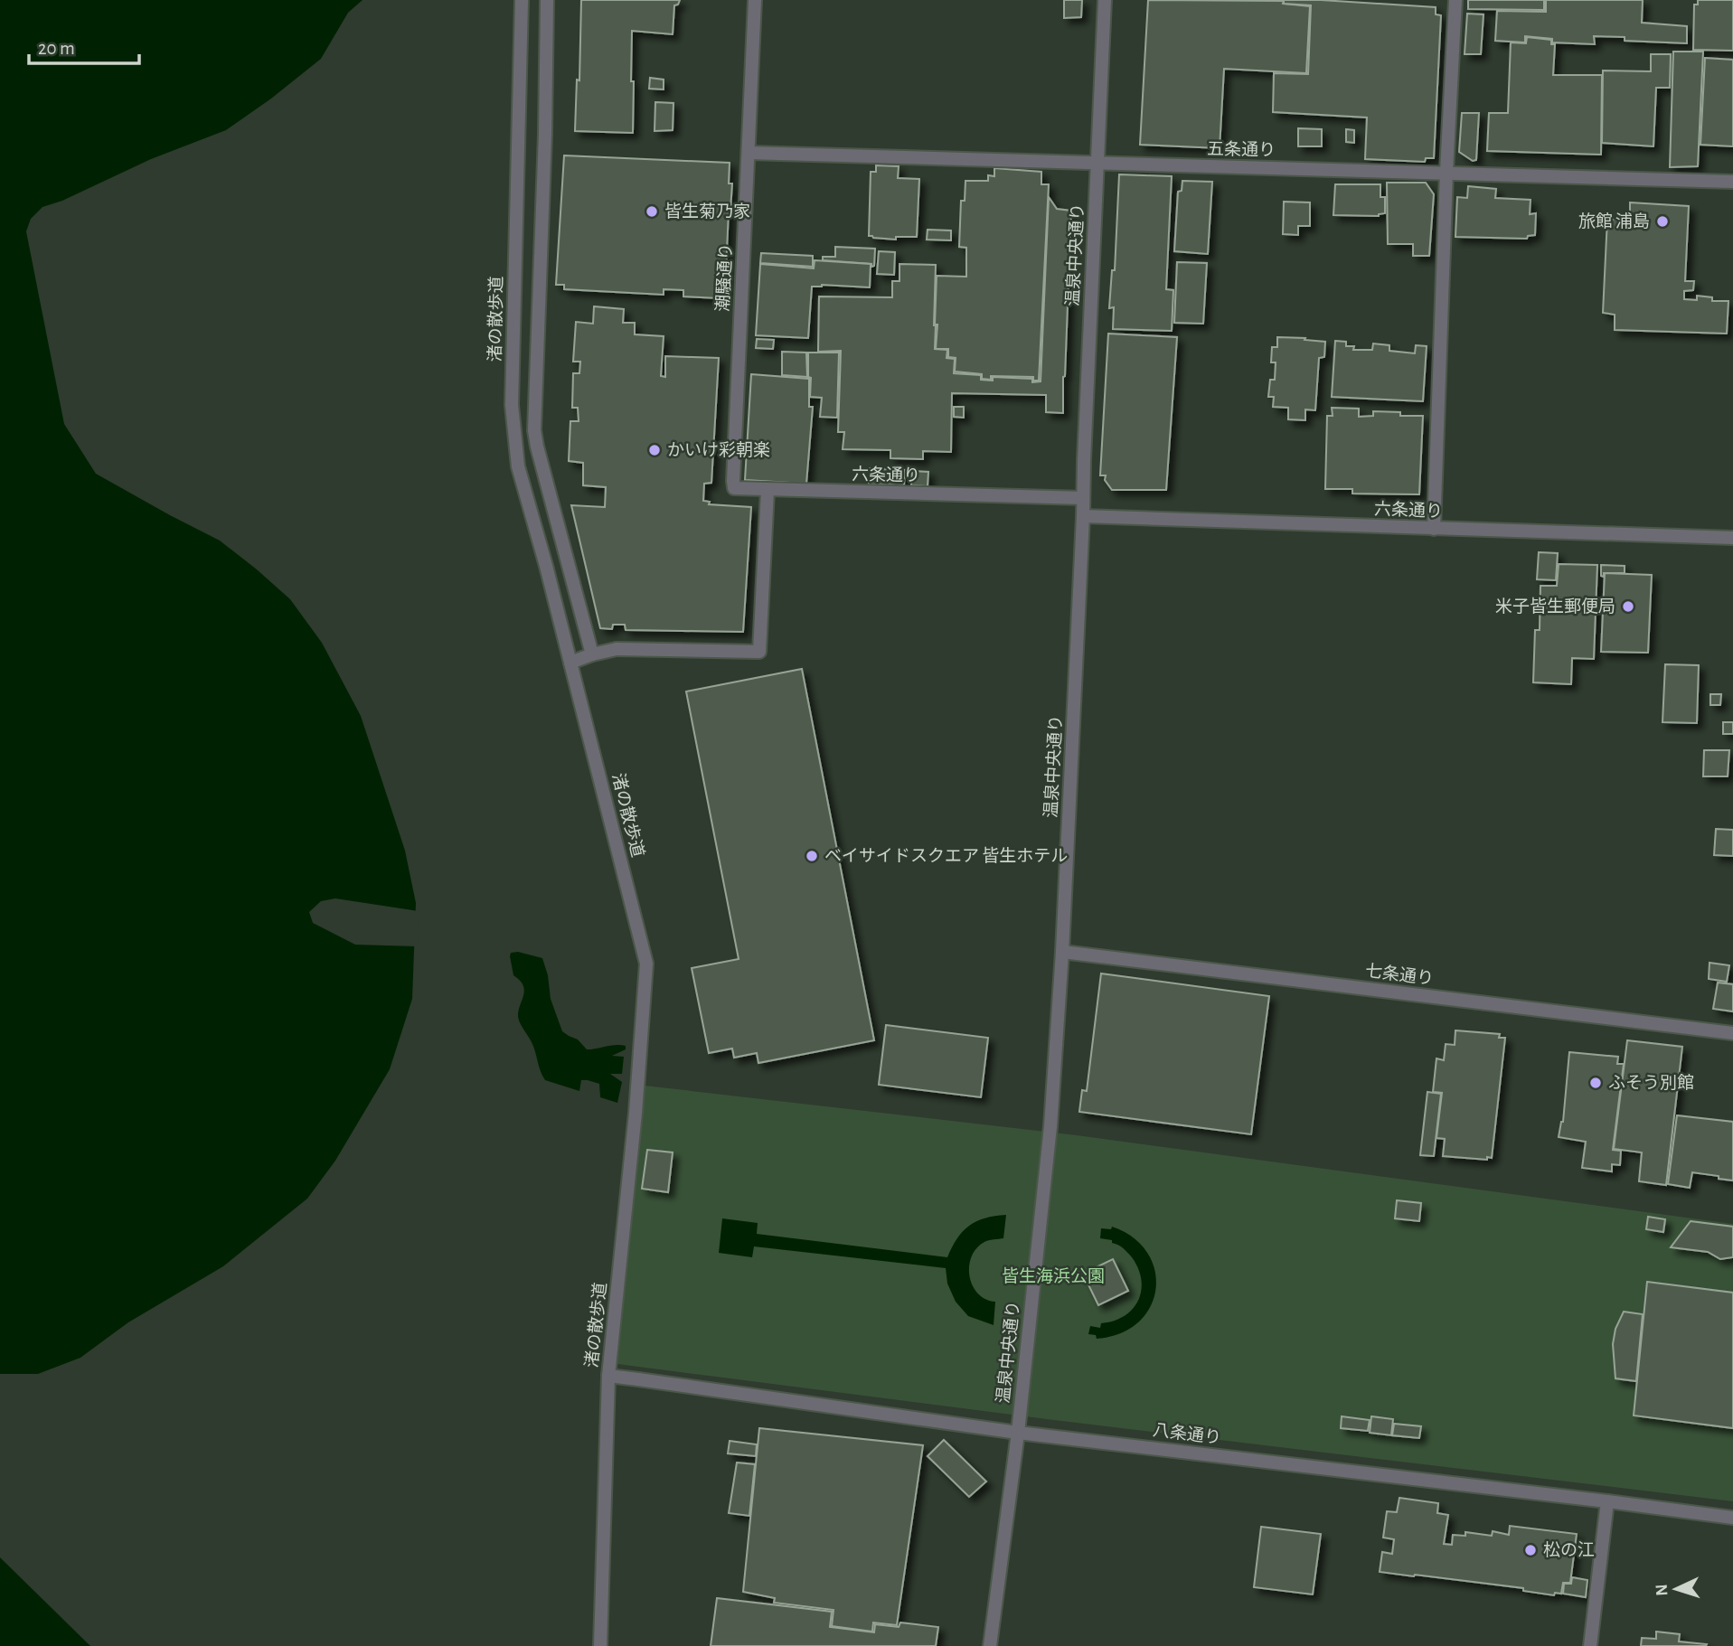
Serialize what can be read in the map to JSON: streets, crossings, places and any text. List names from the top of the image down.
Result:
{
  "streets": {
    "street": [
      "五条通り",
      "温泉中央通り",
      "潮騒通り",
      "渚の散歩道",
      "六条通り",
      "七条通り",
      "八条通り"
    ]
  },
  "crossings": [
    ["五条通り", "温泉中央通り"],
    ["五条通り", "潮騒通り"],
    ["温泉中央通り", "六条通り"],
    ["温泉中央通り", "七条通り"],
    ["温泉中央通り", "八条通り"],
    ["潮騒通り", "六条通り"],
    ["渚の散歩道", "八条通り"]
  ],
  "parks": ["皆生海浜公園"],
  "places": [
    "皆生菊乃家",
    "旅館 浦島",
    "かいけ彩朝楽",
    "米子皆生郵便局",
    "ベイサイドスクエア 皆生ホテル",
    "ふそう別館",
    "松の江"
  ],
  "scale_bar": "20 m",
  "north": "left"
}
